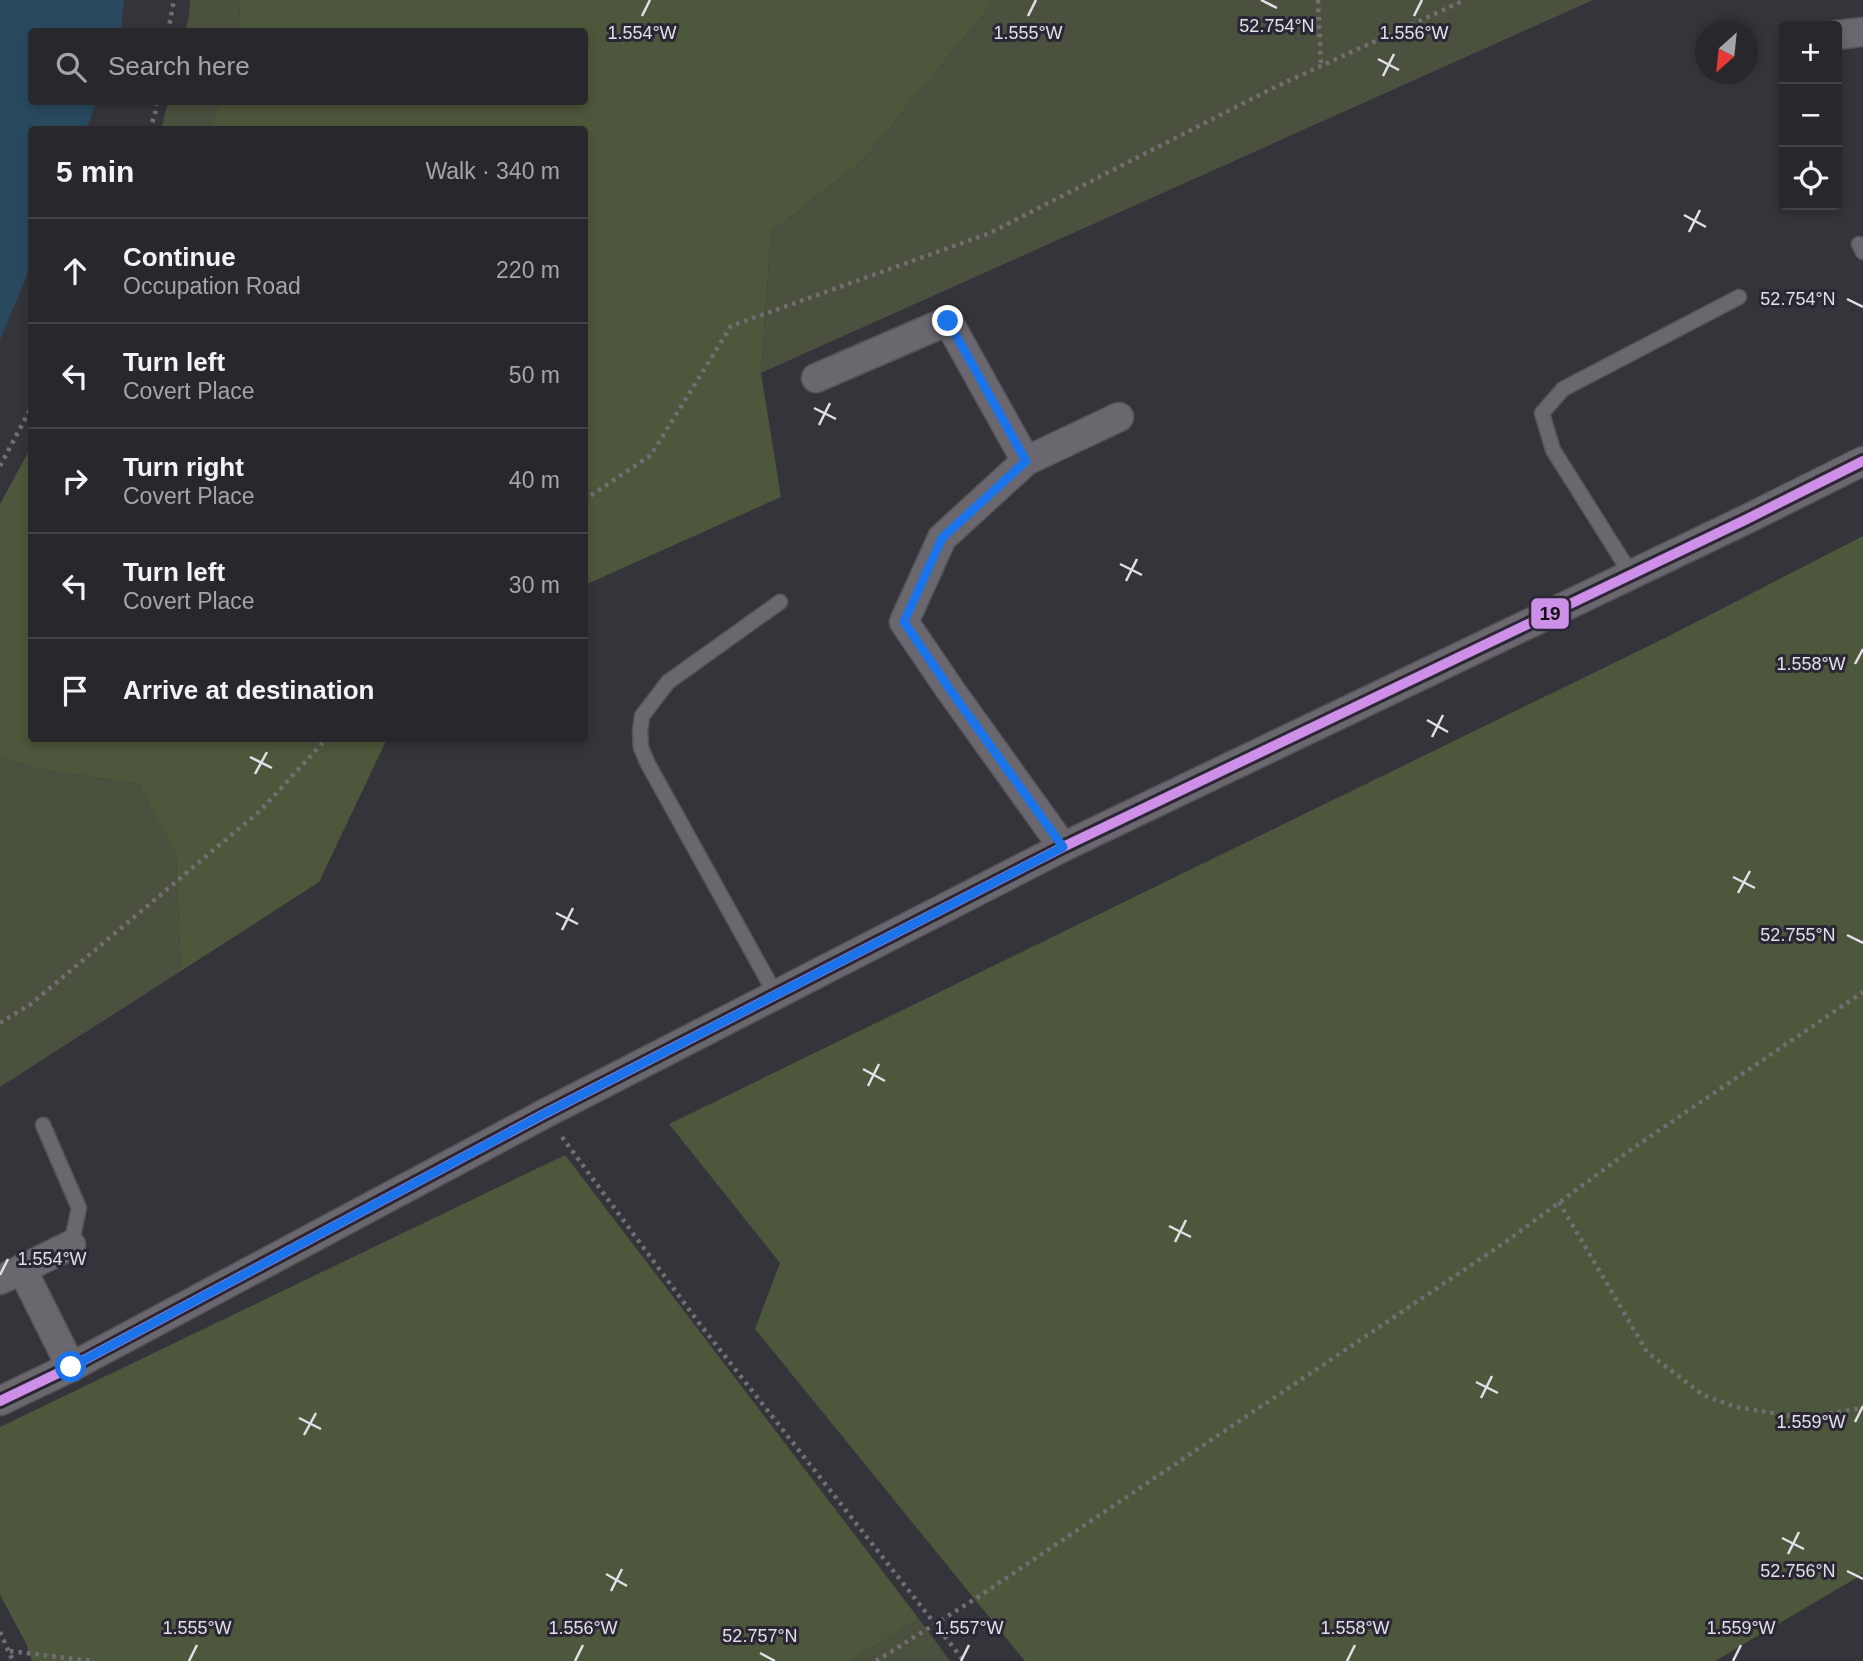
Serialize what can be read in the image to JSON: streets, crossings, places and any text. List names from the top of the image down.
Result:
{
  "lines": ["transit line 19"],
  "north": "bottom left",
  "page": {
    "map_buttons": ["+", "−"],
    "search": "Search here",
    "heading": ["5 min", "Walk · 340 m"],
    "list": [
      ["Continue", "Occupation Road", "220 m"],
      ["Turn left", "Covert Place", "50 m"],
      ["Turn right", "Covert Place", "40 m"],
      ["Turn left", "Covert Place", "30 m"],
      "Arrive at destination"
    ]
  },
  "coordinates": [
    "52.754°N",
    "1.554°W",
    "1.555°W",
    "1.556°W",
    "1.558°W",
    "52.755°N",
    "1.559°W",
    "52.756°N",
    "1.557°W",
    "52.757°N"
  ]
}
